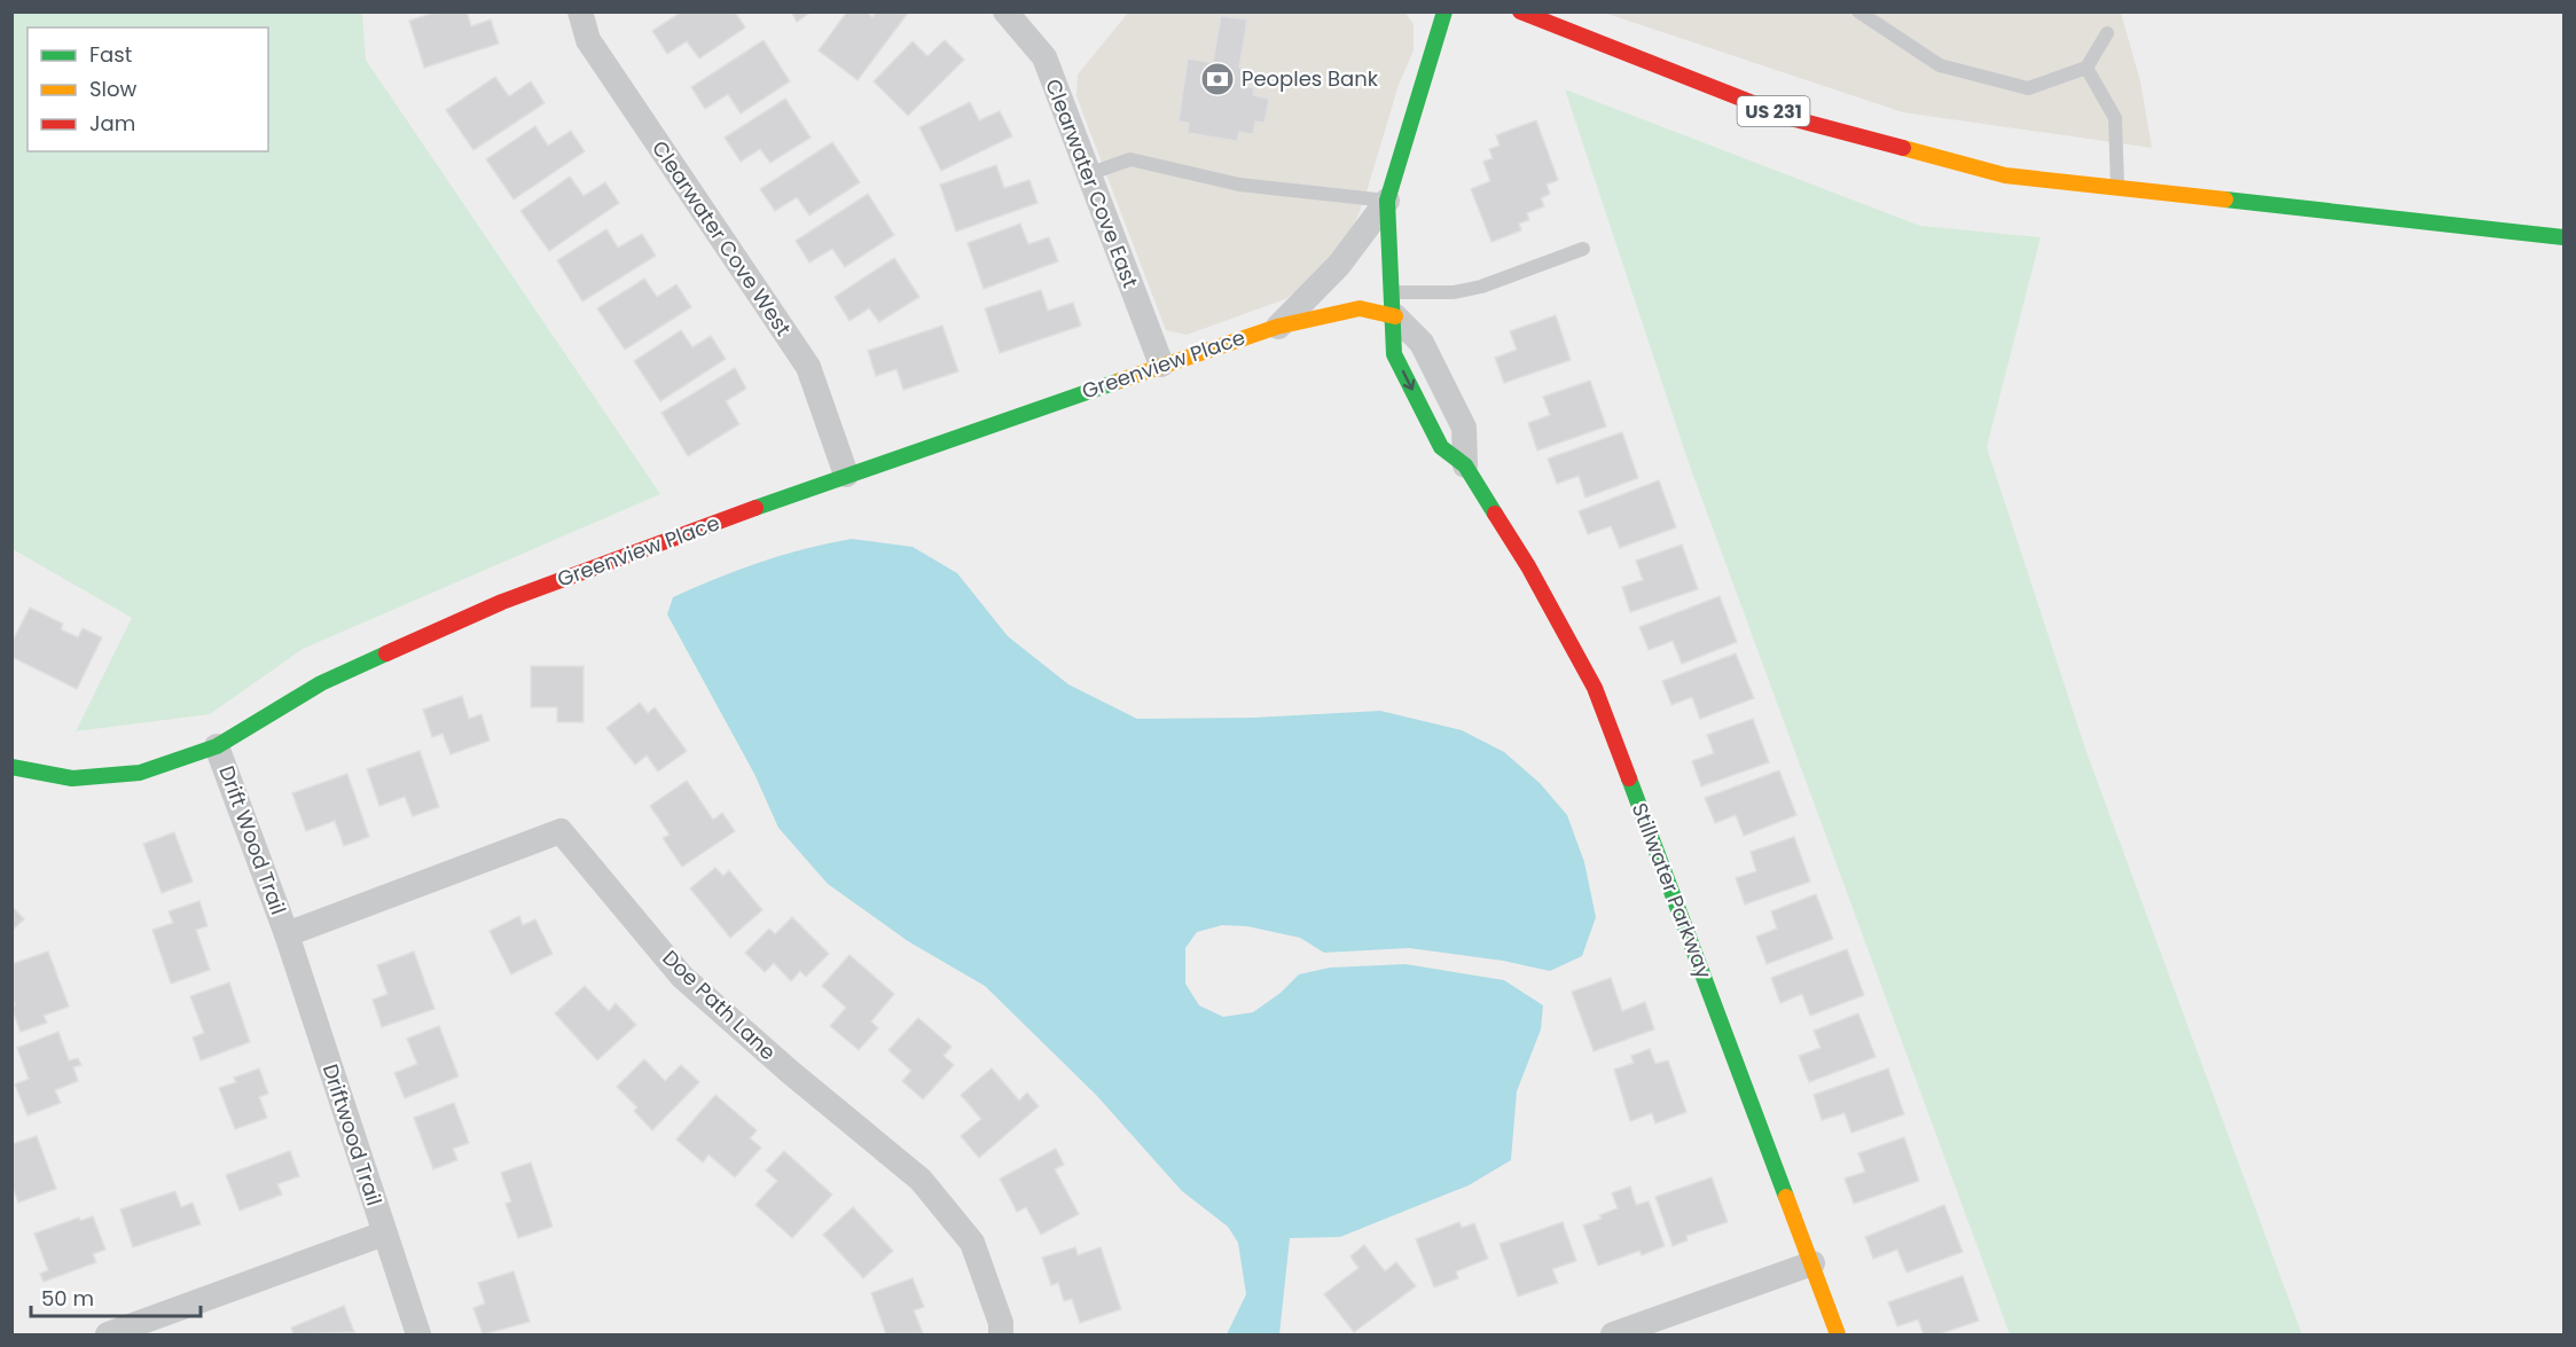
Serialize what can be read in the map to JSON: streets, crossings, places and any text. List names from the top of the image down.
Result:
{
  "streets": {
    "street": [
      "US 231",
      "Clearwater Cove East",
      "Clearwater Cove West",
      "Greenview Place",
      "Drift Wood Trail",
      "Stillwater Parkway",
      "Doe Path Lane",
      "Driftwood Trail"
    ]
  },
  "crossings": [
    ["Clearwater Cove East", "Greenview Place"],
    ["Clearwater Cove West", "Greenview Place"],
    ["Greenview Place", "Drift Wood Trail"],
    ["Greenview Place", "Stillwater Parkway"],
    ["Drift Wood Trail", "Doe Path Lane"],
    ["Drift Wood Trail", "Driftwood Trail"],
    ["Doe Path Lane", "Driftwood Trail"]
  ],
  "places": {
    "bank": ["Peoples Bank"]
  },
  "legend": ["Fast", "Slow", "Jam"],
  "scale_bar": "50 m"
}
